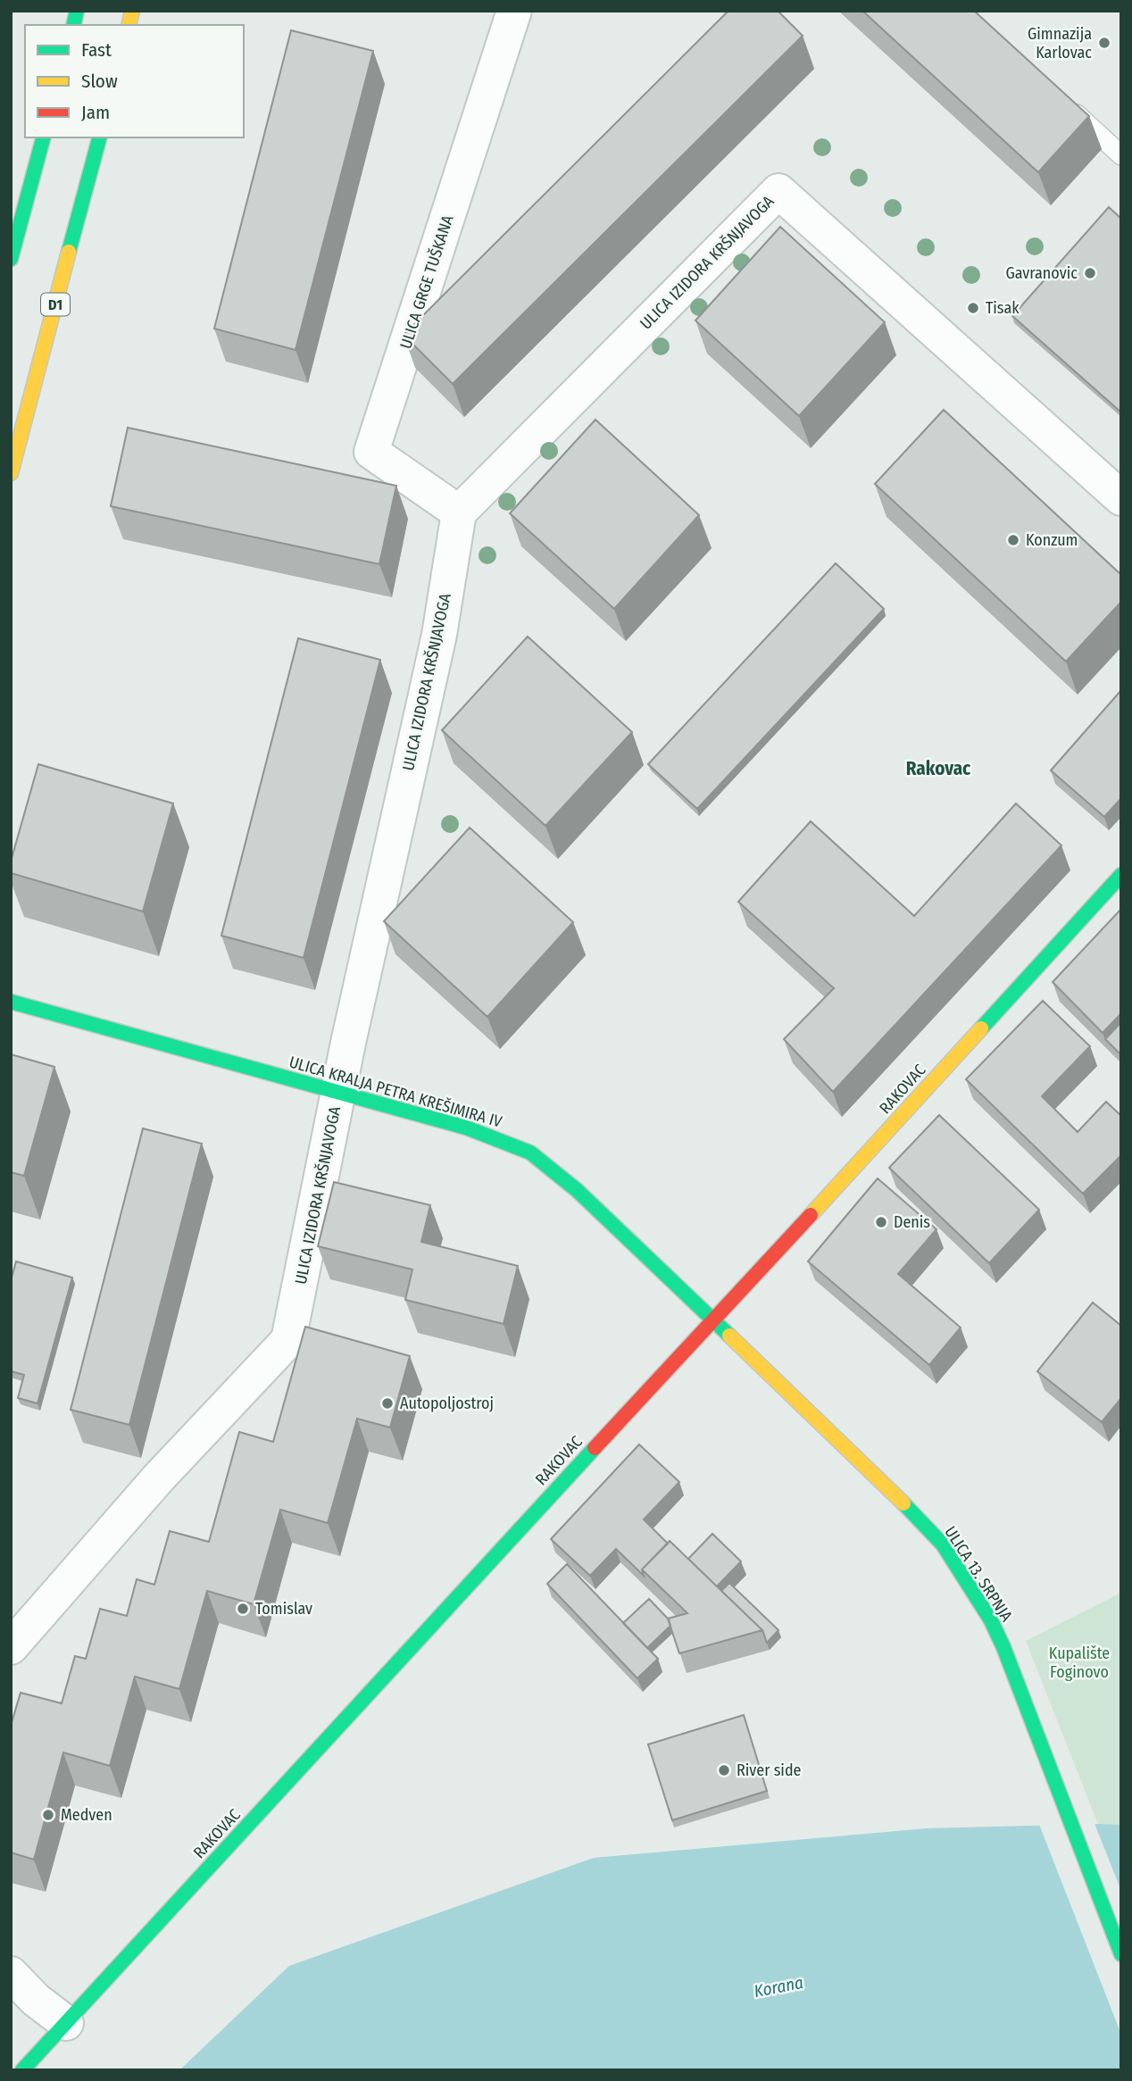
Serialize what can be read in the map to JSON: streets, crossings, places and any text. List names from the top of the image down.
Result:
{
  "streets": {
    "main road": [
      "D1",
      "RAKOVAC",
      "ULICA KRALJA PETRA KREŠIMIRA IV",
      "ULICA 13. SRPNJA"
    ],
    "street": ["ULICA IZIDORA KRŠNJAVOGA", "ULICA GRGE TUŠKANA"]
  },
  "crossings": [
    ["ULICA IZIDORA KRŠNJAVOGA", "ULICA GRGE TUŠKANA"],
    ["ULICA IZIDORA KRŠNJAVOGA", "ULICA KRALJA PETRA KREŠIMIRA IV"],
    ["RAKOVAC", "ULICA KRALJA PETRA KREŠIMIRA IV"],
    ["RAKOVAC", "ULICA 13. SRPNJA"],
    ["ULICA KRALJA PETRA KREŠIMIRA IV", "ULICA 13. SRPNJA"]
  ],
  "districts": ["Rakovac"],
  "water": ["Korana"],
  "parks": ["Kupalište Foginovo"],
  "places": [
    "Gimnazija Karlovac",
    "Gavranovic",
    "Tisak",
    "Konzum",
    "Denis",
    "Autopoljostroj",
    "Tomislav",
    "River side",
    "Medven"
  ],
  "legend": ["Fast", "Slow", "Jam"]
}
